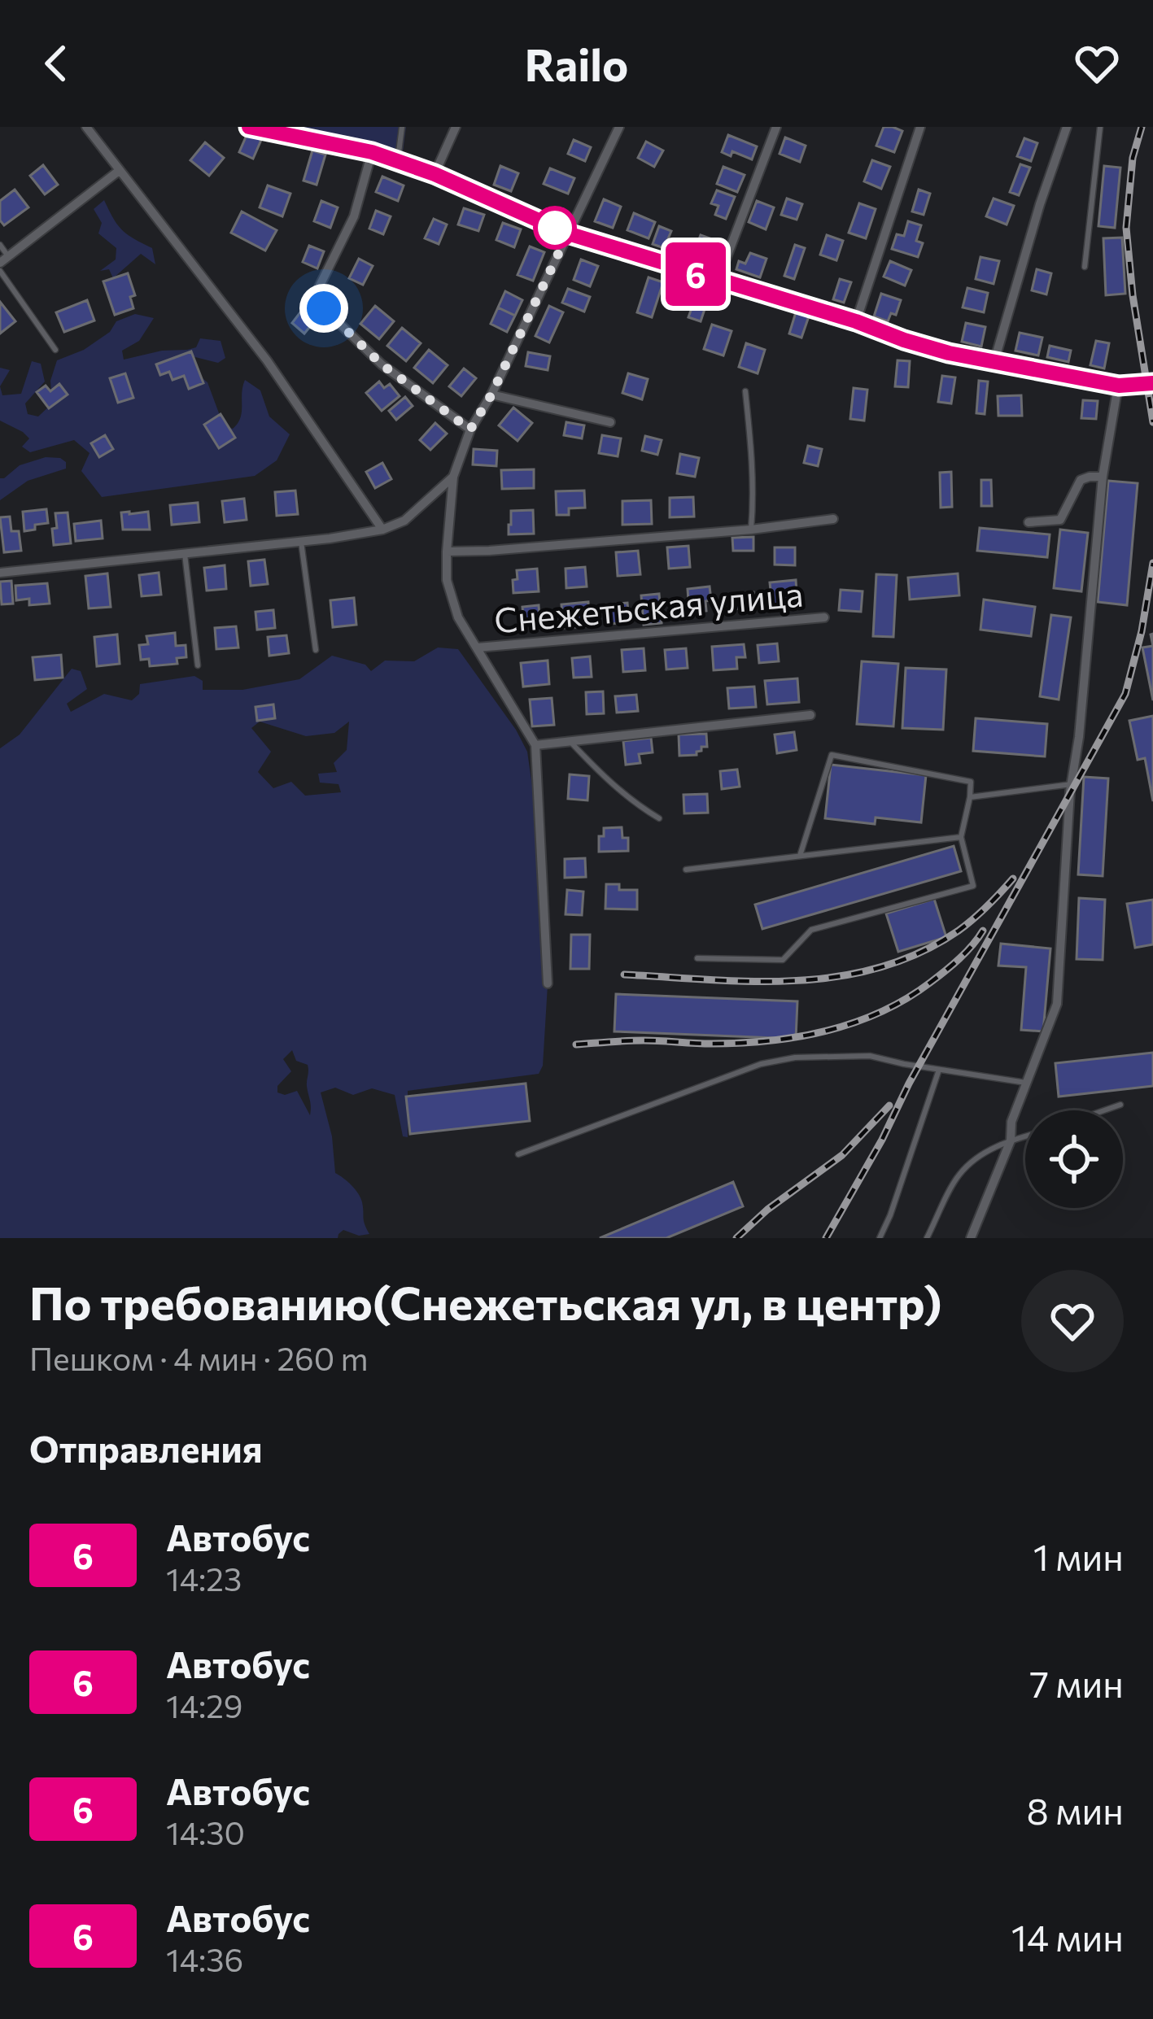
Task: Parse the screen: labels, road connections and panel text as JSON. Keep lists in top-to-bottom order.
{
  "streets": {
    "street": ["Снежетьская улица"]
  },
  "lines": ["bus line 6"],
  "page": {
    "header": "Railo",
    "on_map": "6",
    "heading": [
      ["По требованию(Снежетьская ул, в центр)", "Пешком · 4 мин · 260 m"],
      "Отправления"
    ],
    "list": [
      {
        "mark": "6",
        "name": "Автобус",
        "note": "14:23",
        "value": "1 мин"
      },
      {
        "mark": "6",
        "name": "Автобус",
        "note": "14:29",
        "value": "7 мин"
      },
      {
        "mark": "6",
        "name": "Автобус",
        "note": "14:30",
        "value": "8 мин"
      },
      {
        "mark": "6",
        "name": "Автобус",
        "note": "14:36",
        "value": "14 мин"
      }
    ]
  }
}
